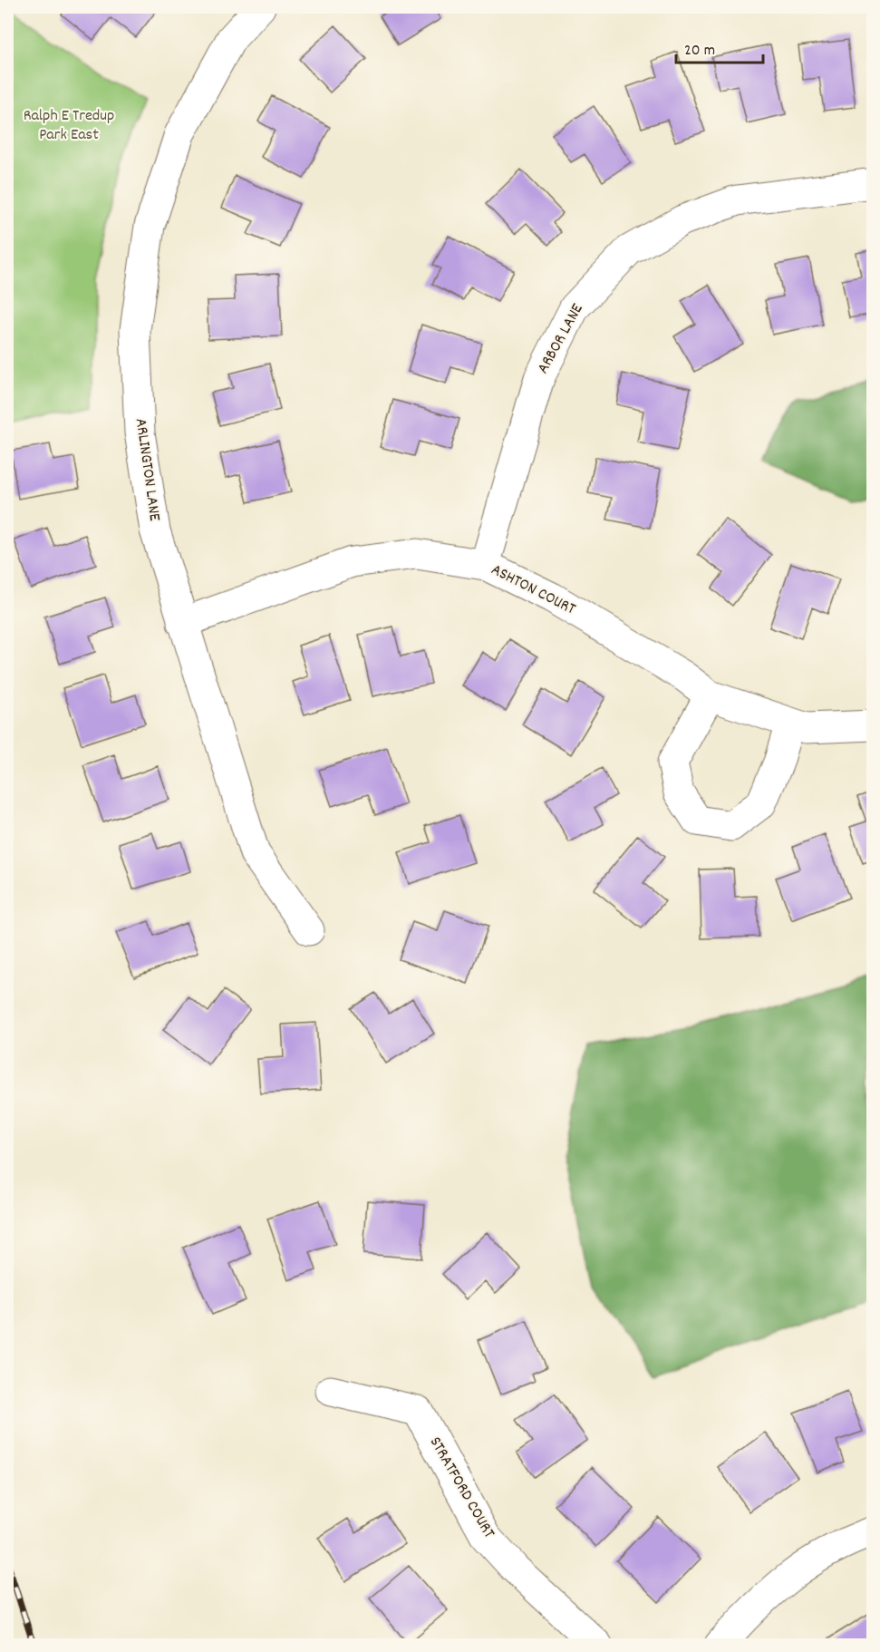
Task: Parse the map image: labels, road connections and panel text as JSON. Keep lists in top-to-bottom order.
{
  "streets": {
    "street": [
      "ARBOR LANE",
      "ARLINGTON LANE",
      "ASHTON COURT",
      "STRATFORD COURT"
    ]
  },
  "crossings": [
    ["ARBOR LANE", "ASHTON COURT"],
    ["ARLINGTON LANE", "ASHTON COURT"]
  ],
  "parks": ["Ralph E Tredup Park East"],
  "scale_bar": "20 m"
}
